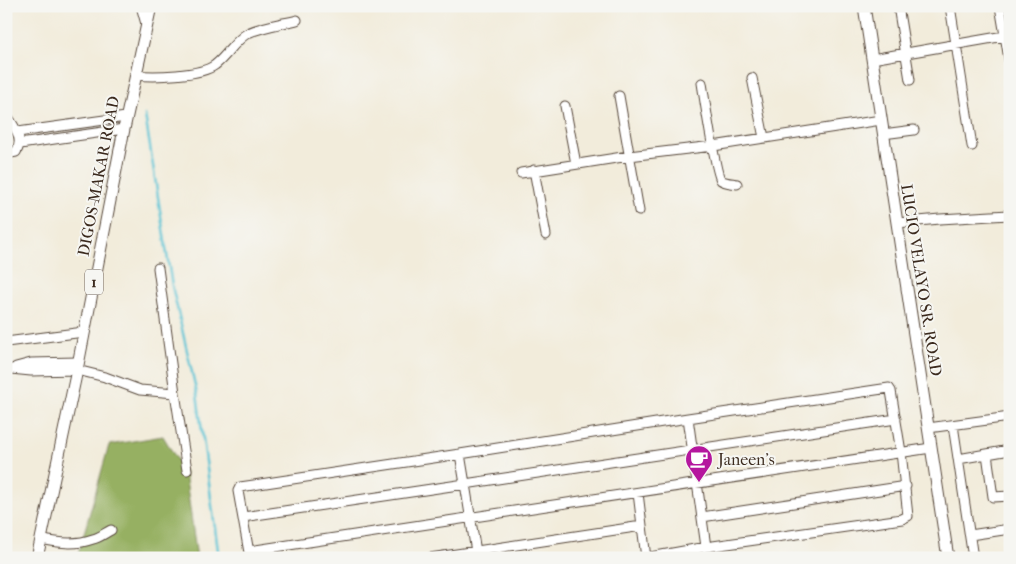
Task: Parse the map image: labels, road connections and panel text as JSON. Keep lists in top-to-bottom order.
{
  "streets": {
    "main road": ["DIGOS-MAKAR ROAD", "LUCIO VELAYO SR. ROAD", "1"]
  },
  "places": {
    "cafe": ["Janeen's"]
  }
}
